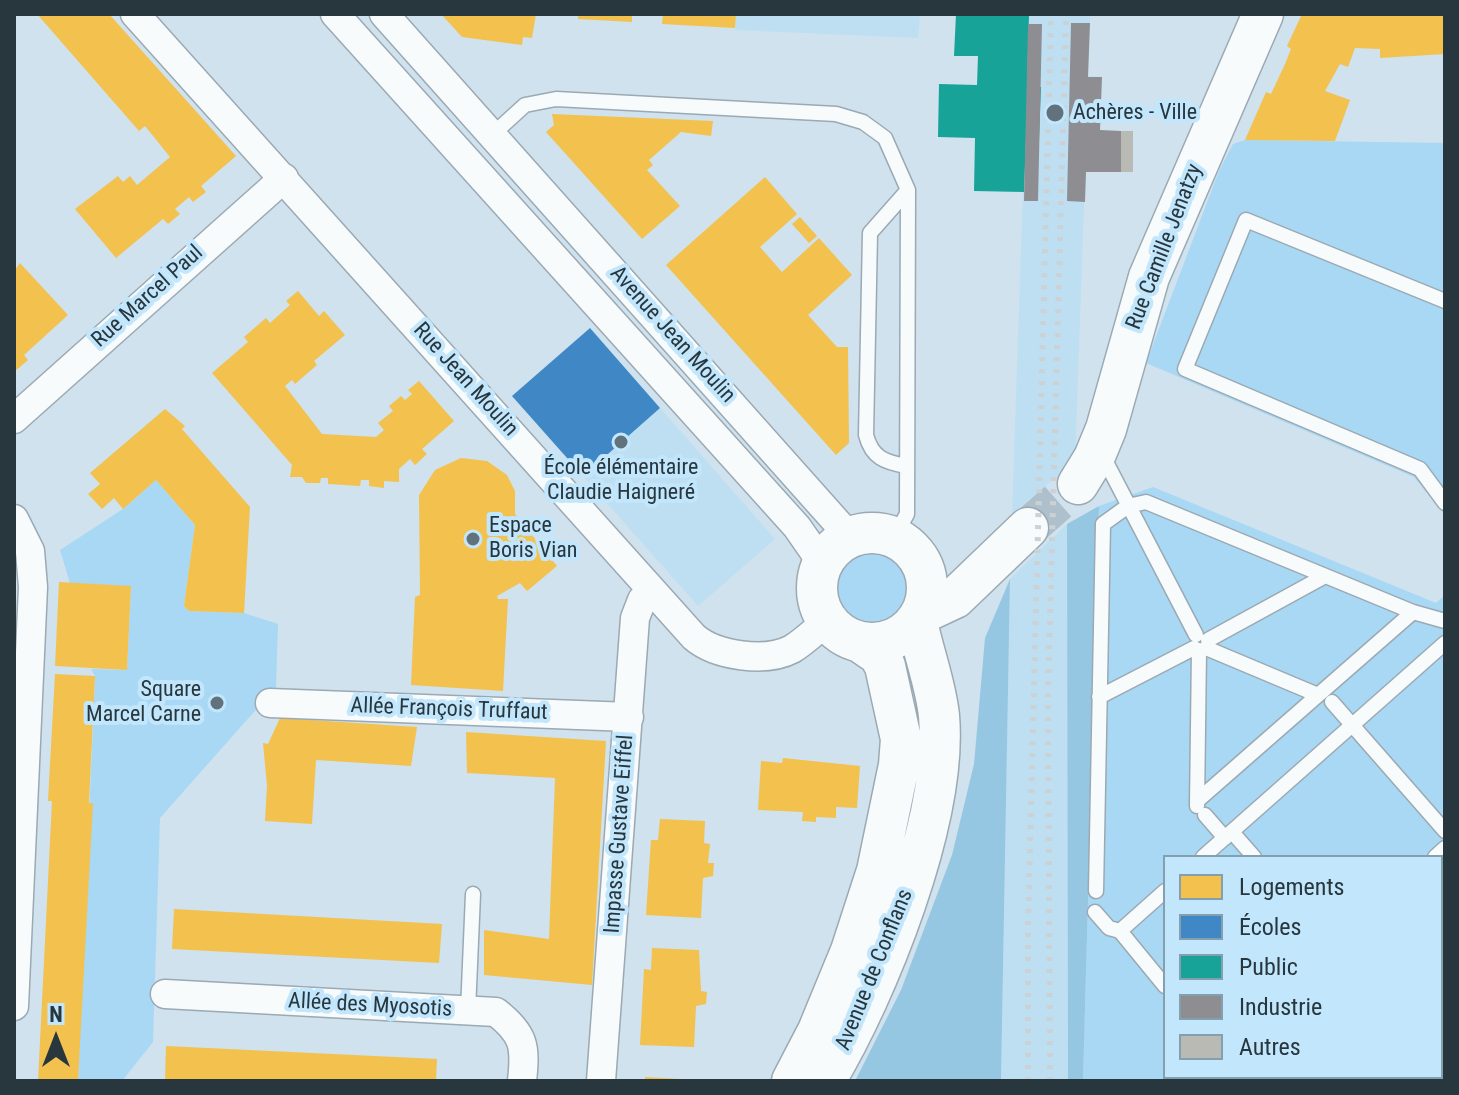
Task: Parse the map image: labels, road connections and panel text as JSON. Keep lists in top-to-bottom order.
{
  "streets": {
    "street": [
      "Rue Camille Jenatzy",
      "Rue Marcel Paul",
      "Avenue Jean Moulin",
      "Rue Jean Moulin",
      "Allée François Truffaut",
      "Impasse Gustave Eiffel",
      "Avenue de Conflans",
      "Allée des Myosotis"
    ]
  },
  "crossings": [
    ["Rue Marcel Paul", "Rue Jean Moulin"],
    ["Avenue Jean Moulin", "Rue Jean Moulin"],
    ["Avenue Jean Moulin", "Avenue de Conflans"],
    ["Rue Jean Moulin", "Impasse Gustave Eiffel"],
    ["Rue Jean Moulin", "Avenue de Conflans"],
    ["Allée François Truffaut", "Impasse Gustave Eiffel"]
  ],
  "places": [
    "Achères - Ville",
    "École élémentaire Claudie Haigneré",
    "Espace Boris Vian",
    "Square Marcel Carne"
  ],
  "legend": [
    "Logements",
    "Écoles",
    "Public",
    "Industrie",
    "Autres"
  ],
  "north": "top"
}
